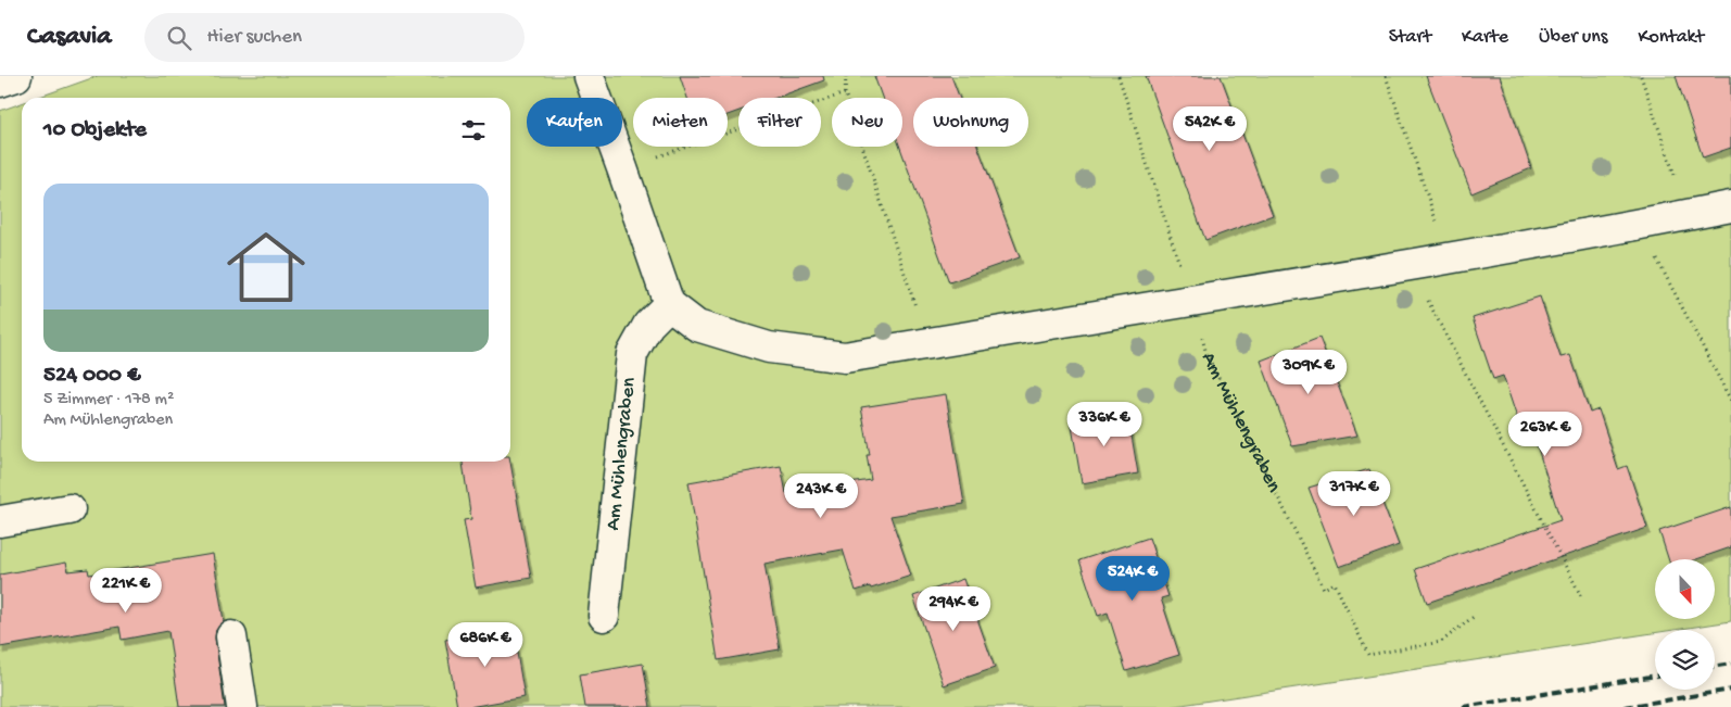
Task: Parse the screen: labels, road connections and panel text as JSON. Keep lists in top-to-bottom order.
{
  "streets": {
    "street": ["Am Mühlengraben"]
  },
  "north": "bottom",
  "page": {
    "header": "Casavia",
    "search": "Hier suchen",
    "nav": [
      "Start",
      "Karte",
      "Über uns",
      "Kontakt"
    ],
    "chip": [
      "Kaufen",
      "Mieten",
      "Filter",
      "Neu",
      "Wohnung"
    ],
    "heading": "10 Objekte",
    "price": [
      "542K €",
      "309K €",
      "336K €",
      "263K €",
      "317K €",
      "243K €",
      "524K €",
      "221K €",
      "294K €",
      "686K €"
    ],
    "list": [
      {
        "name": "524 000 €",
        "note": "5 Zimmer · 178 m² · Am Mühlengraben"
      }
    ]
  }
}
